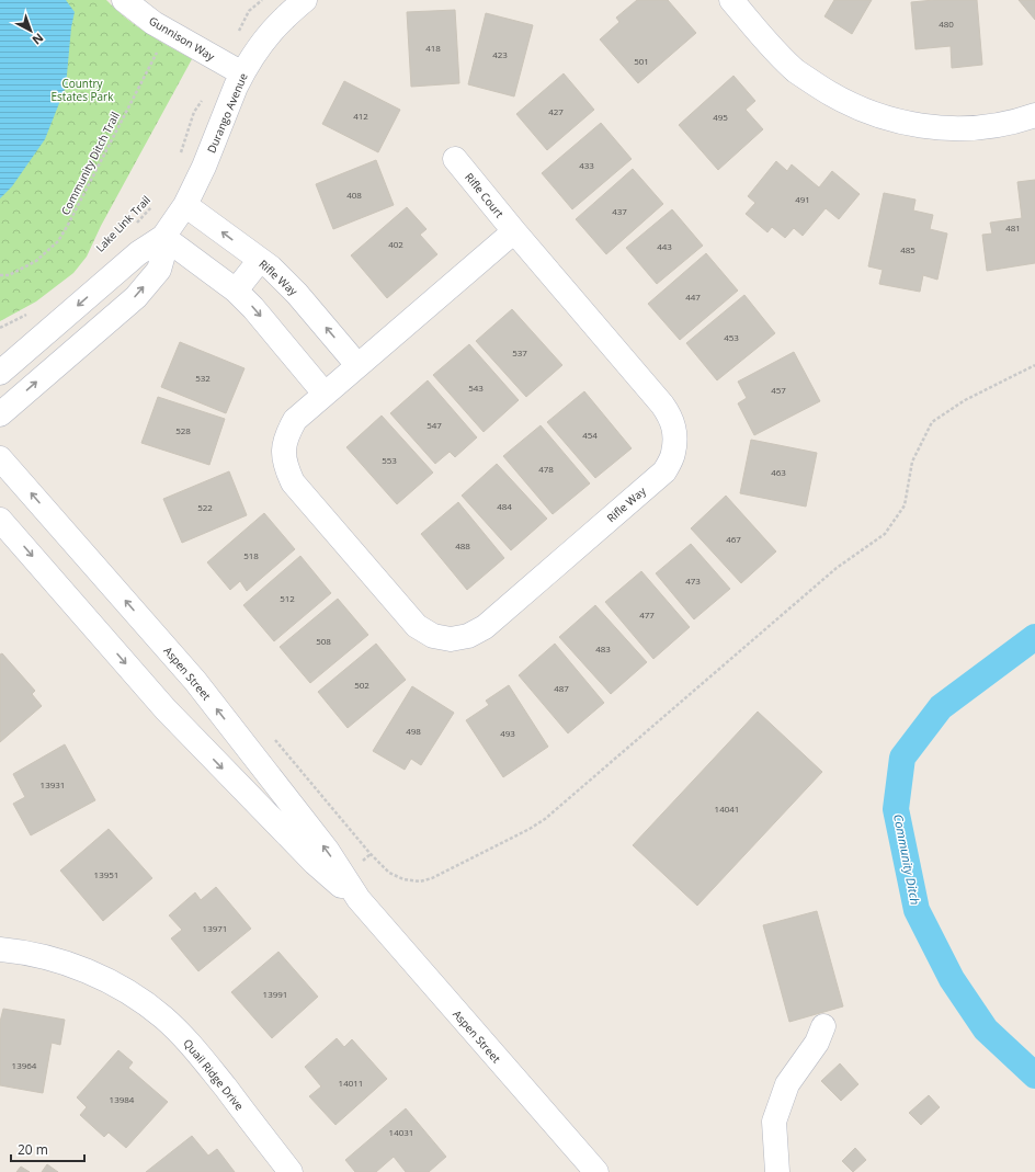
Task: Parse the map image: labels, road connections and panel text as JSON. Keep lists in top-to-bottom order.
{
  "streets": {
    "street": [
      "Gunnison Way",
      "Durango Avenue",
      "Rifle Court",
      "Rifle Way",
      "Aspen Street",
      "Quail Ridge Drive"
    ],
    "path": ["Community Ditch Trail", "Lake Link Trail"]
  },
  "crossings": [
    ["Gunnison Way", "Durango Avenue"],
    ["Gunnison Way", "Community Ditch Trail"],
    ["Durango Avenue", "Rifle Way"],
    ["Rifle Court", "Rifle Way"]
  ],
  "water": ["Community Ditch"],
  "parks": ["Country Estates Park"],
  "house_numbers": [
    "480",
    "418",
    "423",
    "501",
    "427",
    "412",
    "495",
    "433",
    "408",
    "491",
    "437",
    "481",
    "402",
    "443",
    "485",
    "447",
    "453",
    "537",
    "532",
    "543",
    "457",
    "547",
    "528",
    "454",
    "553",
    "478",
    "463",
    "484",
    "522",
    "467",
    "488",
    "518",
    "473",
    "512",
    "477",
    "508",
    "483",
    "502",
    "487",
    "498",
    "493",
    "13931",
    "14041",
    "13951",
    "13971",
    "13991",
    "13964",
    "14011",
    "13984",
    "14031"
  ],
  "scale_bar": "20 m",
  "north": "bottom right"
}
